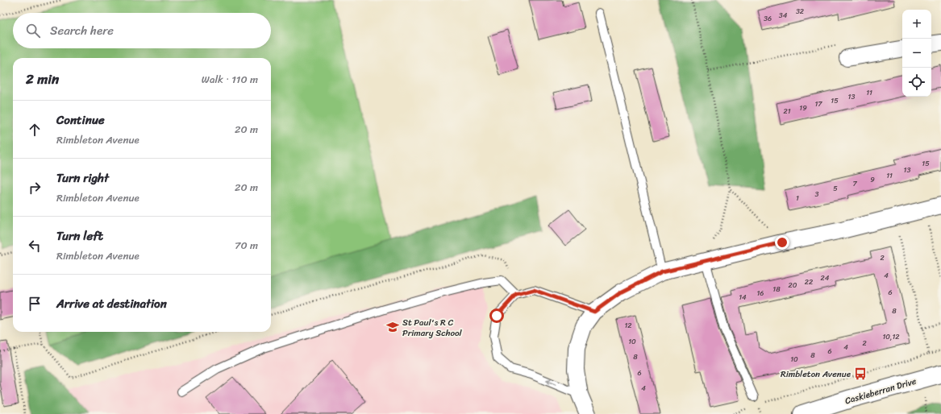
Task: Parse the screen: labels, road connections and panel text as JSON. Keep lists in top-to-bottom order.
{
  "streets": {
    "street": ["Caskieberran Drive"]
  },
  "places": {
    "school or university": ["St Paul's R C Primary School"],
    "bus stop": ["Rimbleton Avenue"]
  },
  "house_numbers": [
    "32",
    "34",
    "36",
    "11",
    "13",
    "15",
    "17",
    "19",
    "21",
    "15",
    "13",
    "11",
    "9",
    "7",
    "5",
    "3",
    "1",
    "2",
    "4",
    "24",
    "22",
    "20",
    "18",
    "6",
    "16",
    "14",
    "8",
    "12",
    "10,12",
    "10",
    "2",
    "4",
    "6",
    "8",
    "8",
    "10",
    "6",
    "4"
  ],
  "page": {
    "map_buttons": ["+", "−"],
    "search": "Search here",
    "heading": ["2 min", "Walk · 110 m"],
    "list": [
      ["Continue", "Rimbleton Avenue", "20 m"],
      ["Turn right", "Rimbleton Avenue", "20 m"],
      ["Turn left", "Rimbleton Avenue", "70 m"],
      "Arrive at destination"
    ]
  }
}
